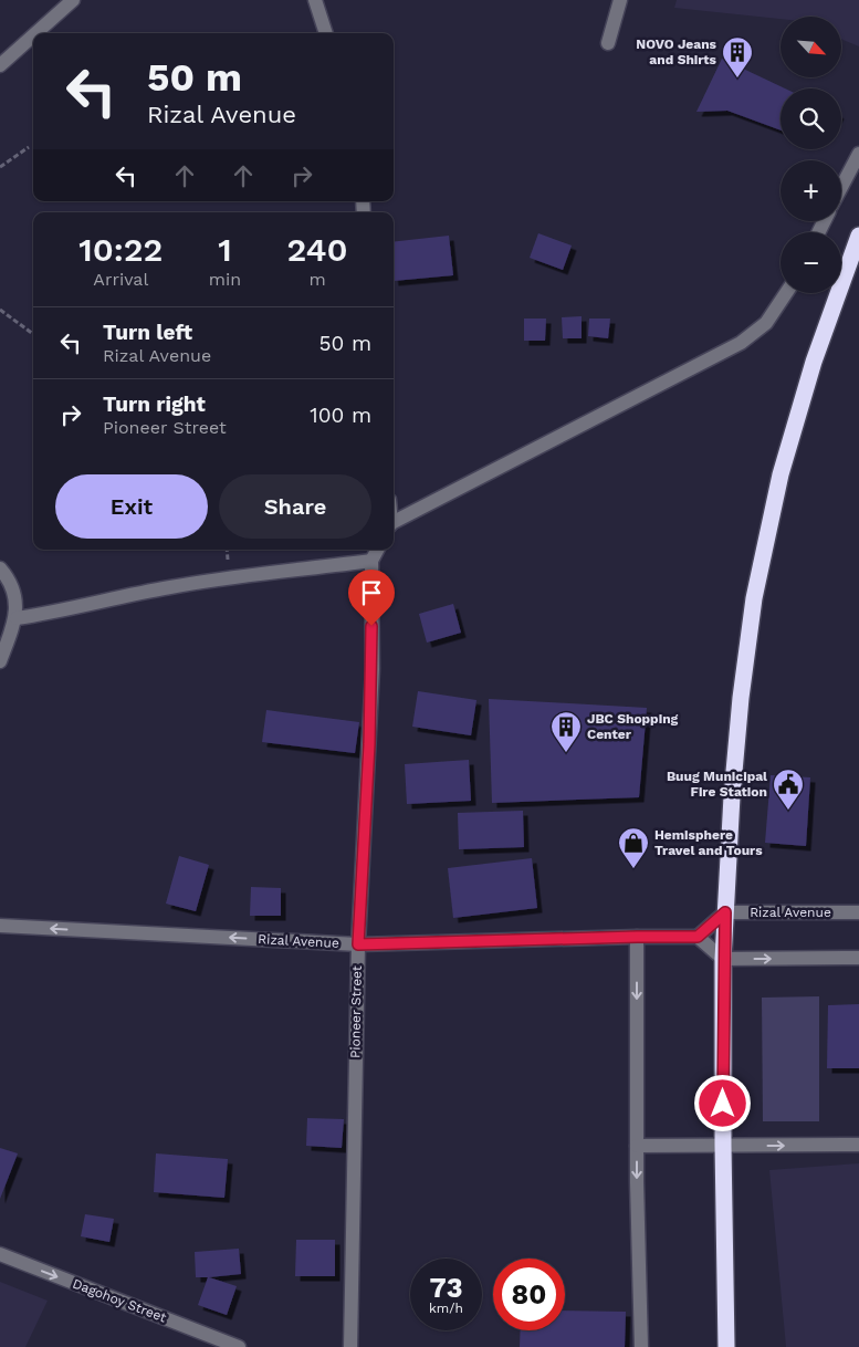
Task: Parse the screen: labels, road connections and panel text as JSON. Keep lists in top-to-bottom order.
{
  "streets": {
    "street": ["Rizal Avenue", "Pioneer Street", "Dagohoy Street"]
  },
  "crossings": [
    ["Rizal Avenue", "Pioneer Street"]
  ],
  "one_way": ["Rizal Avenue", "Dagohoy Street"],
  "places": {
    "building": ["NOVO Jeans and Shirts", "JBC Shopping Center"],
    "public building": ["Buug Municipal Fire Station"],
    "shop": ["Hemisphere Travel and Tours"]
  },
  "north": "bottom right",
  "page": {
    "map_buttons": ["+", "−"],
    "turn": ["50 m", "Rizal Avenue"],
    "eta": [
      "10:22",
      "Arrival",
      "1",
      "min",
      "240",
      "m"
    ],
    "list": [
      {
        "name": "Turn left",
        "note": "Rizal Avenue",
        "value": "50 m"
      },
      {
        "name": "Turn right",
        "note": "Pioneer Street",
        "value": "100 m"
      }
    ],
    "buttons": ["Exit", "Share"],
    "speed": "73 km/h",
    "limit": "80"
  }
}
